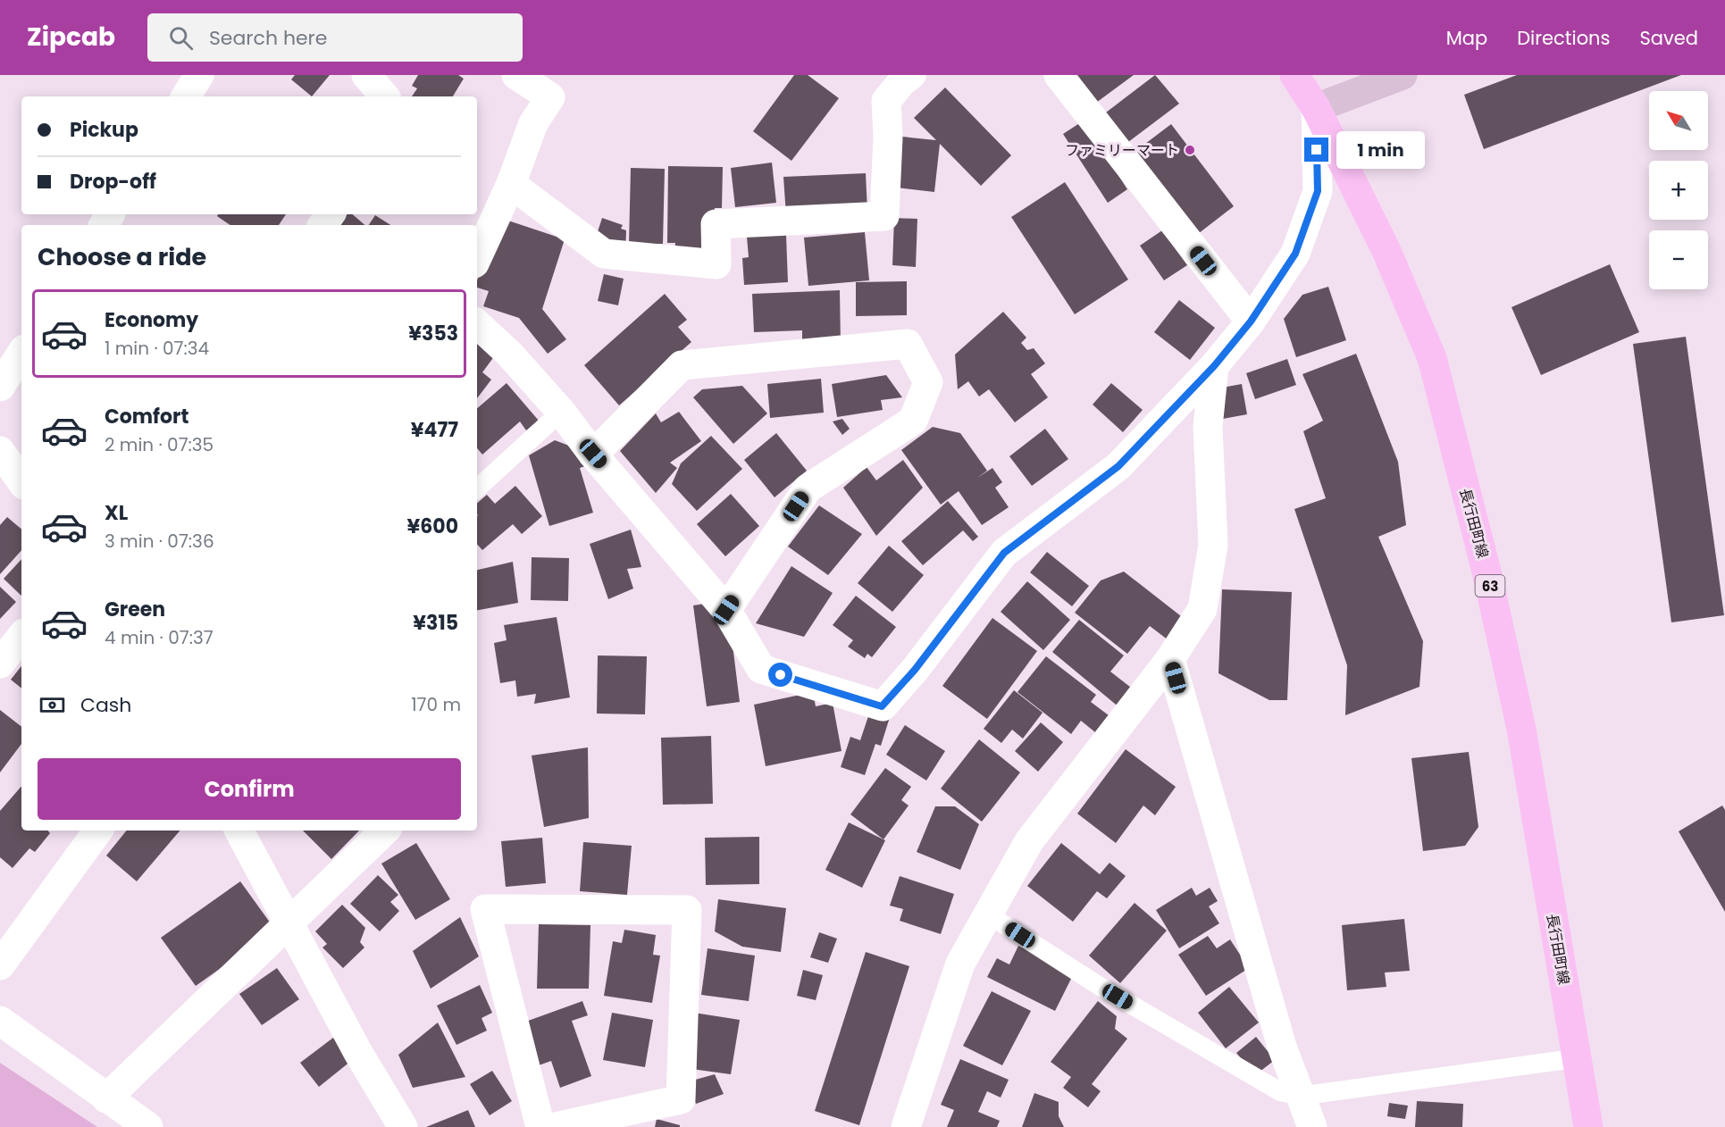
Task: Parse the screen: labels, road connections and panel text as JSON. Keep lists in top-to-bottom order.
{
  "streets": {
    "main road": ["長行田町線", "63"]
  },
  "places": ["ファミリーマート"],
  "north": "top left",
  "page": {
    "header": "Zipcab",
    "search": "Search here",
    "nav": ["Map", "Directions", "Saved"],
    "map_buttons": ["+", "−"],
    "banner": ["Pickup", "Drop-off"],
    "bubble": "1 min",
    "heading": "Choose a ride",
    "list": [
      {
        "name": "Economy",
        "note": "1 min · 07:34",
        "value": "¥353"
      },
      {
        "name": "Comfort",
        "note": "2 min · 07:35",
        "value": "¥477"
      },
      {
        "name": "XL",
        "note": "3 min · 07:36",
        "value": "¥600"
      },
      {
        "name": "Green",
        "note": "4 min · 07:37",
        "value": "¥315"
      }
    ],
    "pay": ["Cash", "170 m"],
    "buttons": "Confirm"
  }
}
